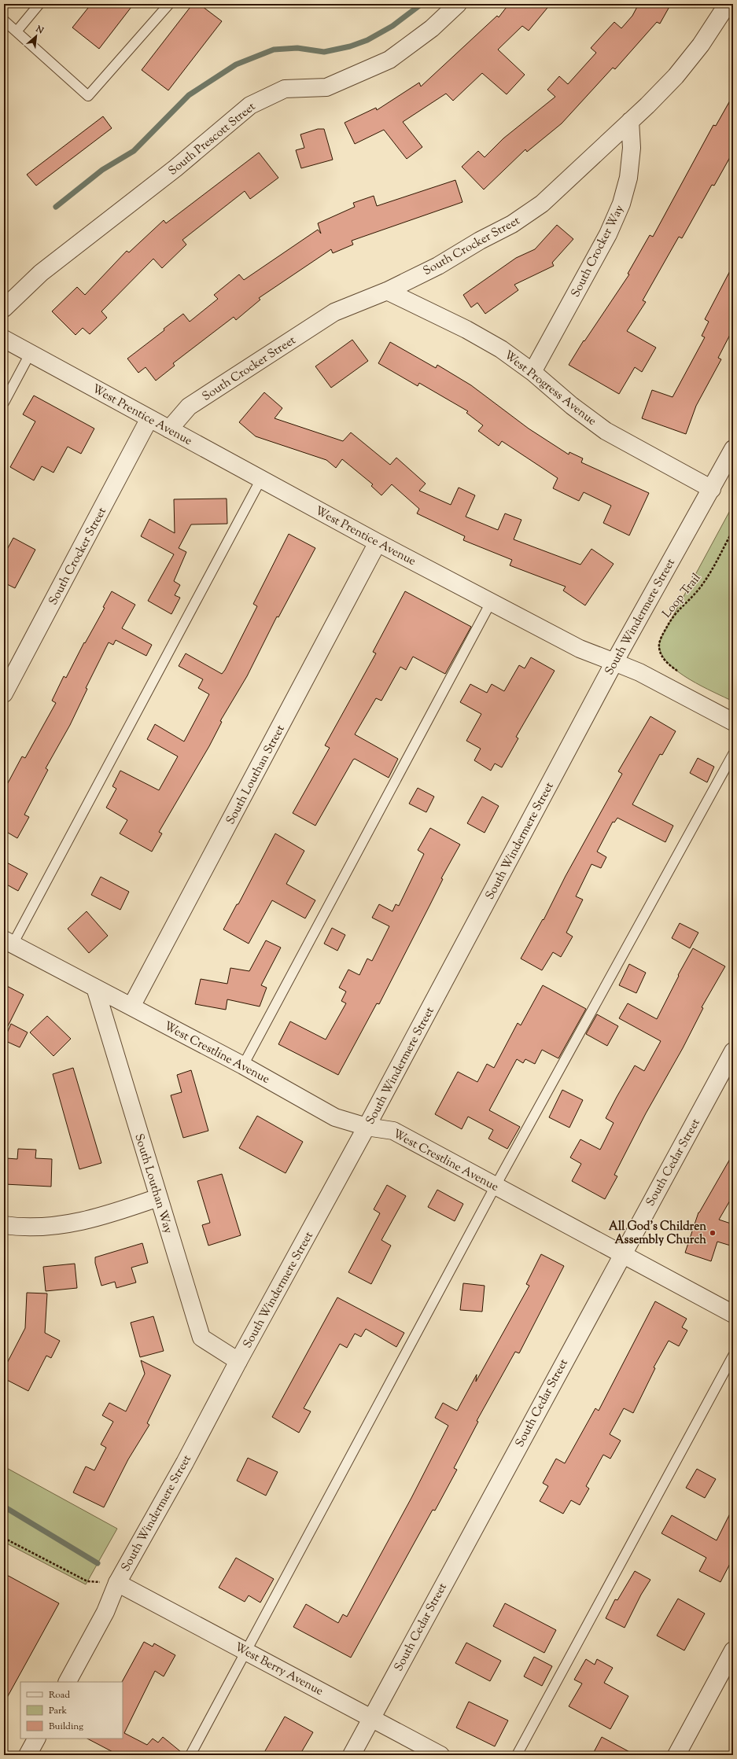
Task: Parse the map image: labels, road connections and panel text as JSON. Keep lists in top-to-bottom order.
{
  "streets": {
    "street": [
      "South Prescott Street",
      "South Crocker Street",
      "South Crocker Way",
      "West Progress Avenue",
      "West Prentice Avenue",
      "South Windermere Street",
      "South Louthan Street",
      "West Crestline Avenue",
      "South Cedar Street",
      "South Louthan Way",
      "West Berry Avenue"
    ],
    "path": ["Loop Trail"]
  },
  "crossings": [
    ["South Crocker Street", "South Crocker Way"],
    ["South Crocker Street", "West Progress Avenue"],
    ["South Crocker Street", "West Prentice Avenue"],
    ["South Crocker Way", "West Progress Avenue"],
    ["West Progress Avenue", "South Windermere Street"],
    ["West Prentice Avenue", "South Windermere Street"],
    ["West Prentice Avenue", "South Louthan Street"],
    ["South Windermere Street", "West Crestline Avenue"],
    ["South Windermere Street", "South Louthan Way"],
    ["South Windermere Street", "West Berry Avenue"],
    ["South Louthan Street", "West Crestline Avenue"],
    ["West Crestline Avenue", "South Cedar Street"],
    ["West Crestline Avenue", "South Louthan Way"],
    ["South Cedar Street", "West Berry Avenue"]
  ],
  "places": ["All God's Children Assembly Church"],
  "legend": ["Road", "Park", "Building"],
  "north": "top right"
}
